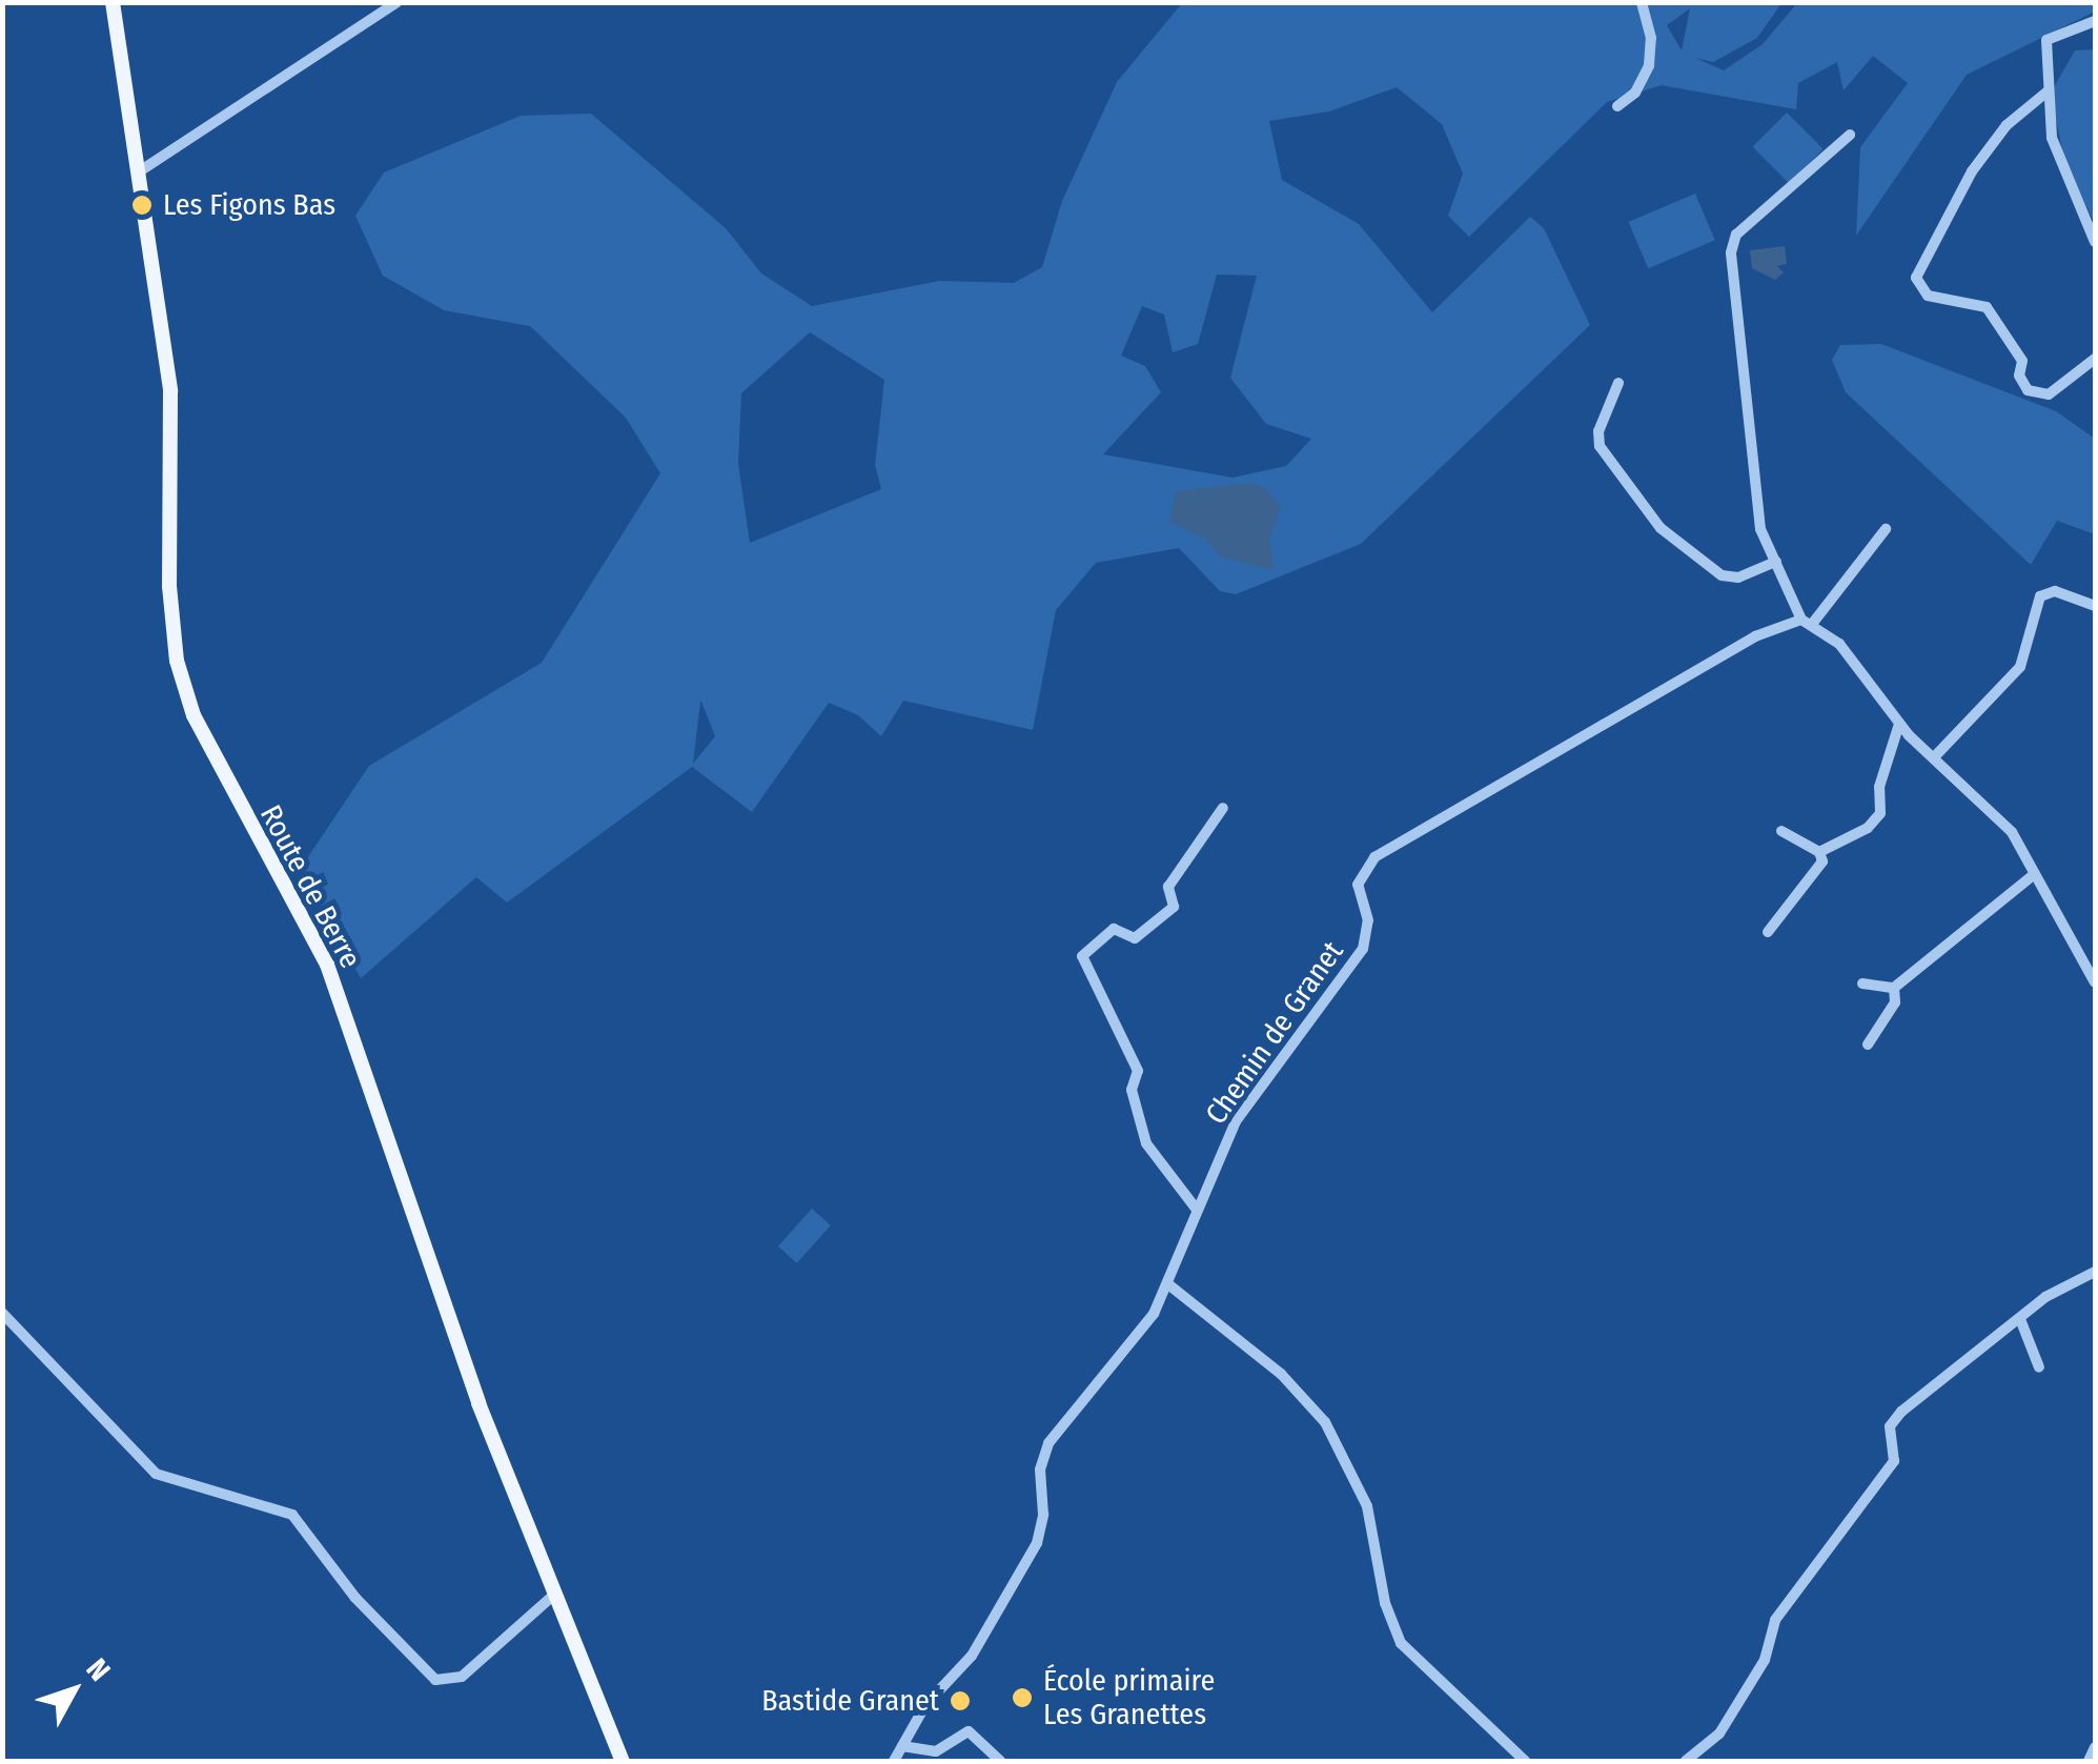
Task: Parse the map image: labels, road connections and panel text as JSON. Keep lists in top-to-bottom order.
{
  "streets": {
    "main road": ["Route de Berre"],
    "street": ["Chemin de Granet"]
  },
  "places": ["Les Figons Bas", "École primaire Les Granettes", "Bastide Granet"],
  "north": "top right"
}
